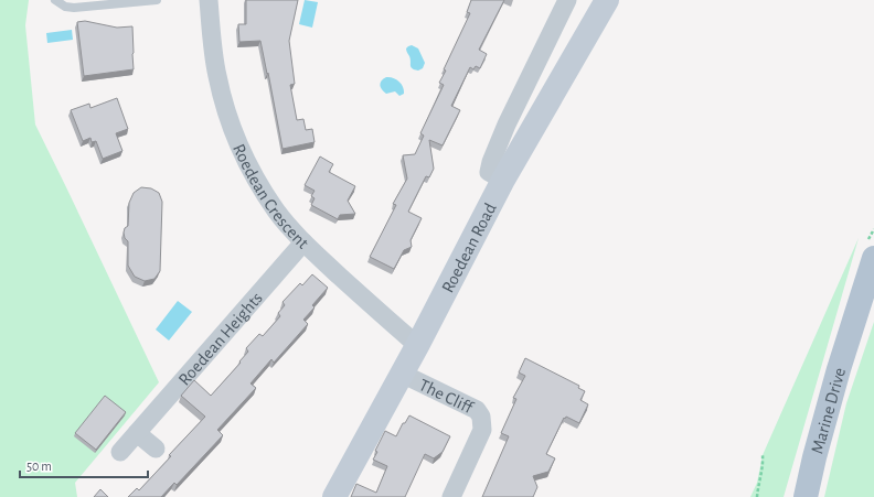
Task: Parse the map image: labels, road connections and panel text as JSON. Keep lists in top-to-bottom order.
{
  "streets": {
    "main road": ["Roedean Road", "Marine Drive"],
    "street": ["Roedean Crescent", "Roedean Heights", "The Cliff"]
  },
  "crossings": [
    ["Roedean Crescent", "Roedean Road"],
    ["Roedean Crescent", "Roedean Heights"],
    ["Roedean Road", "The Cliff"]
  ],
  "scale_bar": "50 m"
}
